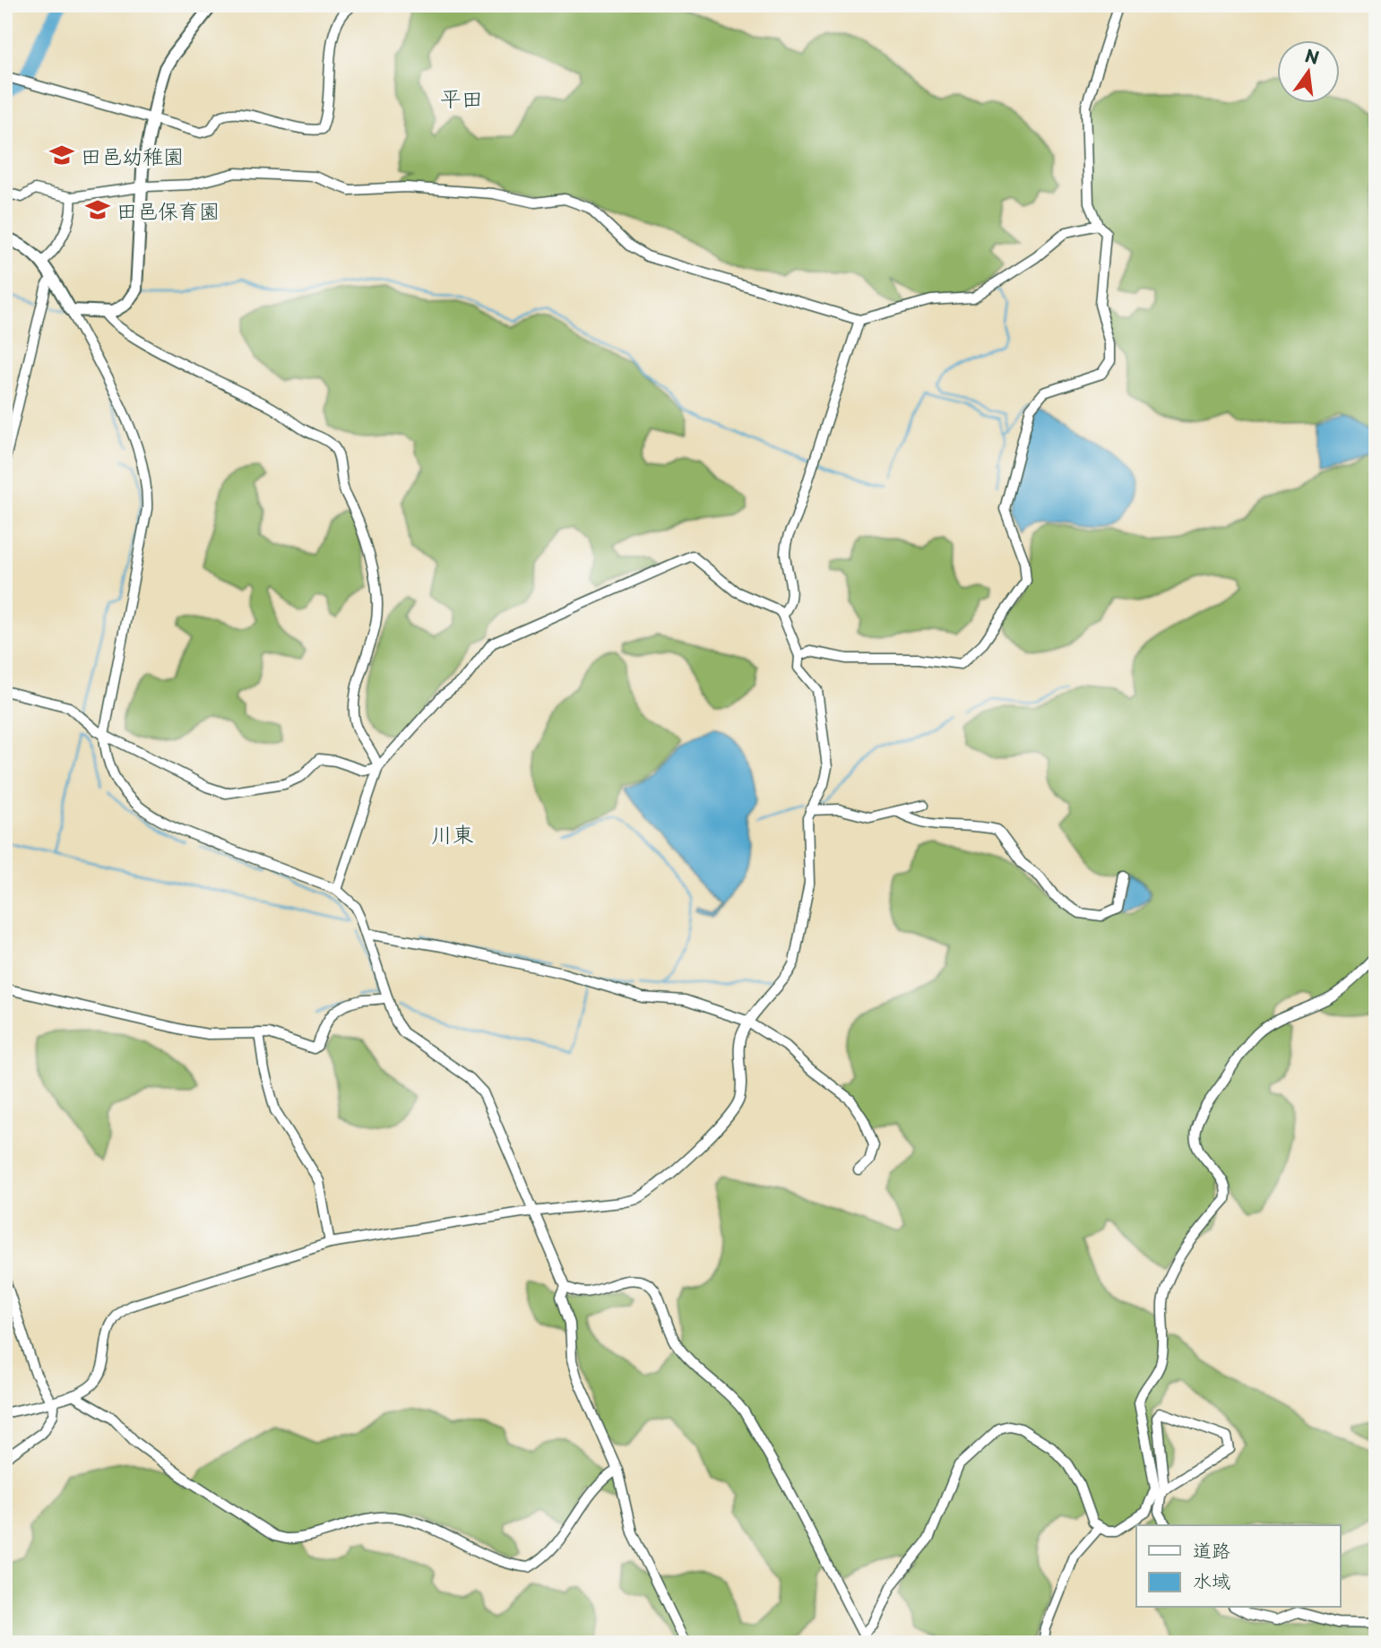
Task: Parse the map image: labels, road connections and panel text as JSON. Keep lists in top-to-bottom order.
{
  "districts": ["平田", "川東"],
  "places": {
    "school or university": ["田邑幼稚園", "田邑保育園"]
  },
  "legend": ["道路", "水域"],
  "north": "top"
}
